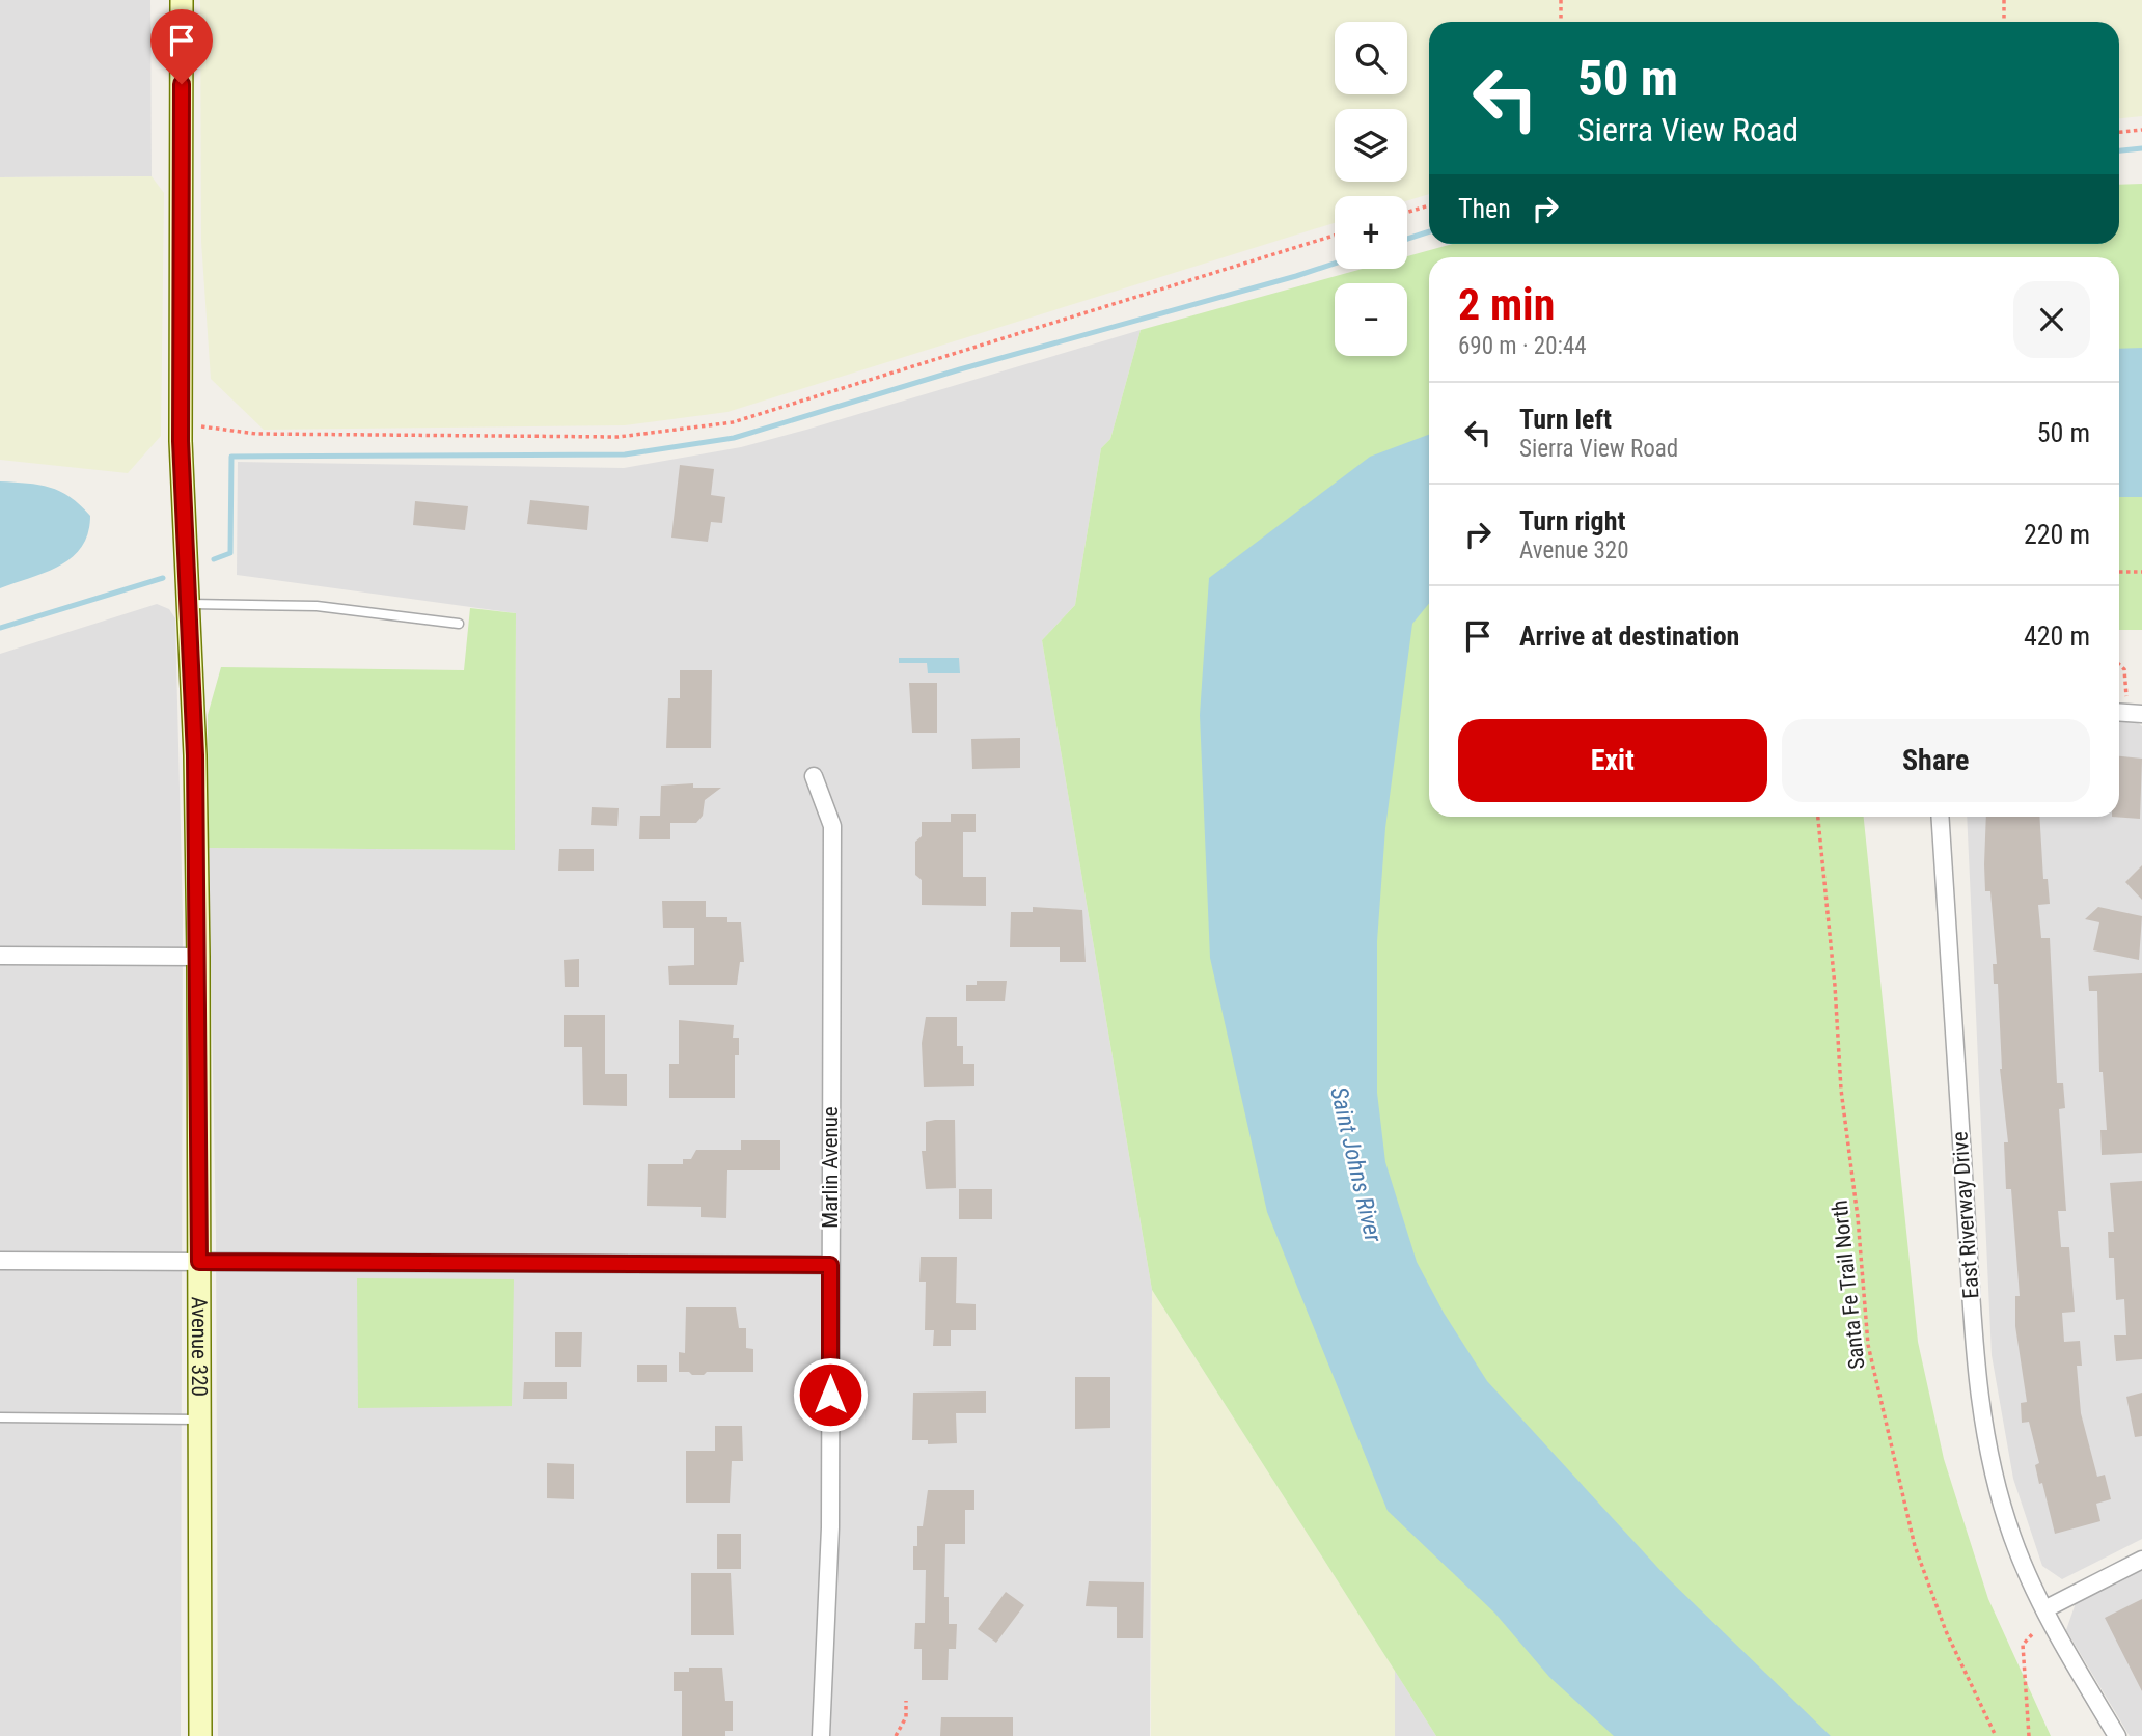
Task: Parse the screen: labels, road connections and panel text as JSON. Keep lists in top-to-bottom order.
{
  "streets": {
    "street": ["Marlin Avenue", "East Riverway Drive", "Avenue 320"],
    "path": ["Santa Fe Trail North"]
  },
  "water": ["Saint Johns River"],
  "page": {
    "map_buttons": ["+", "−"],
    "turn": ["50 m", "Sierra View Road"],
    "then": "Then",
    "heading": ["2 min", "690 m · 20:44"],
    "list": [
      {
        "name": "Turn left",
        "note": "Sierra View Road",
        "value": "50 m"
      },
      {
        "name": "Turn right",
        "note": "Avenue 320",
        "value": "220 m"
      },
      {
        "name": "Arrive at destination",
        "value": "420 m"
      }
    ],
    "buttons": ["Exit", "Share"]
  }
}
